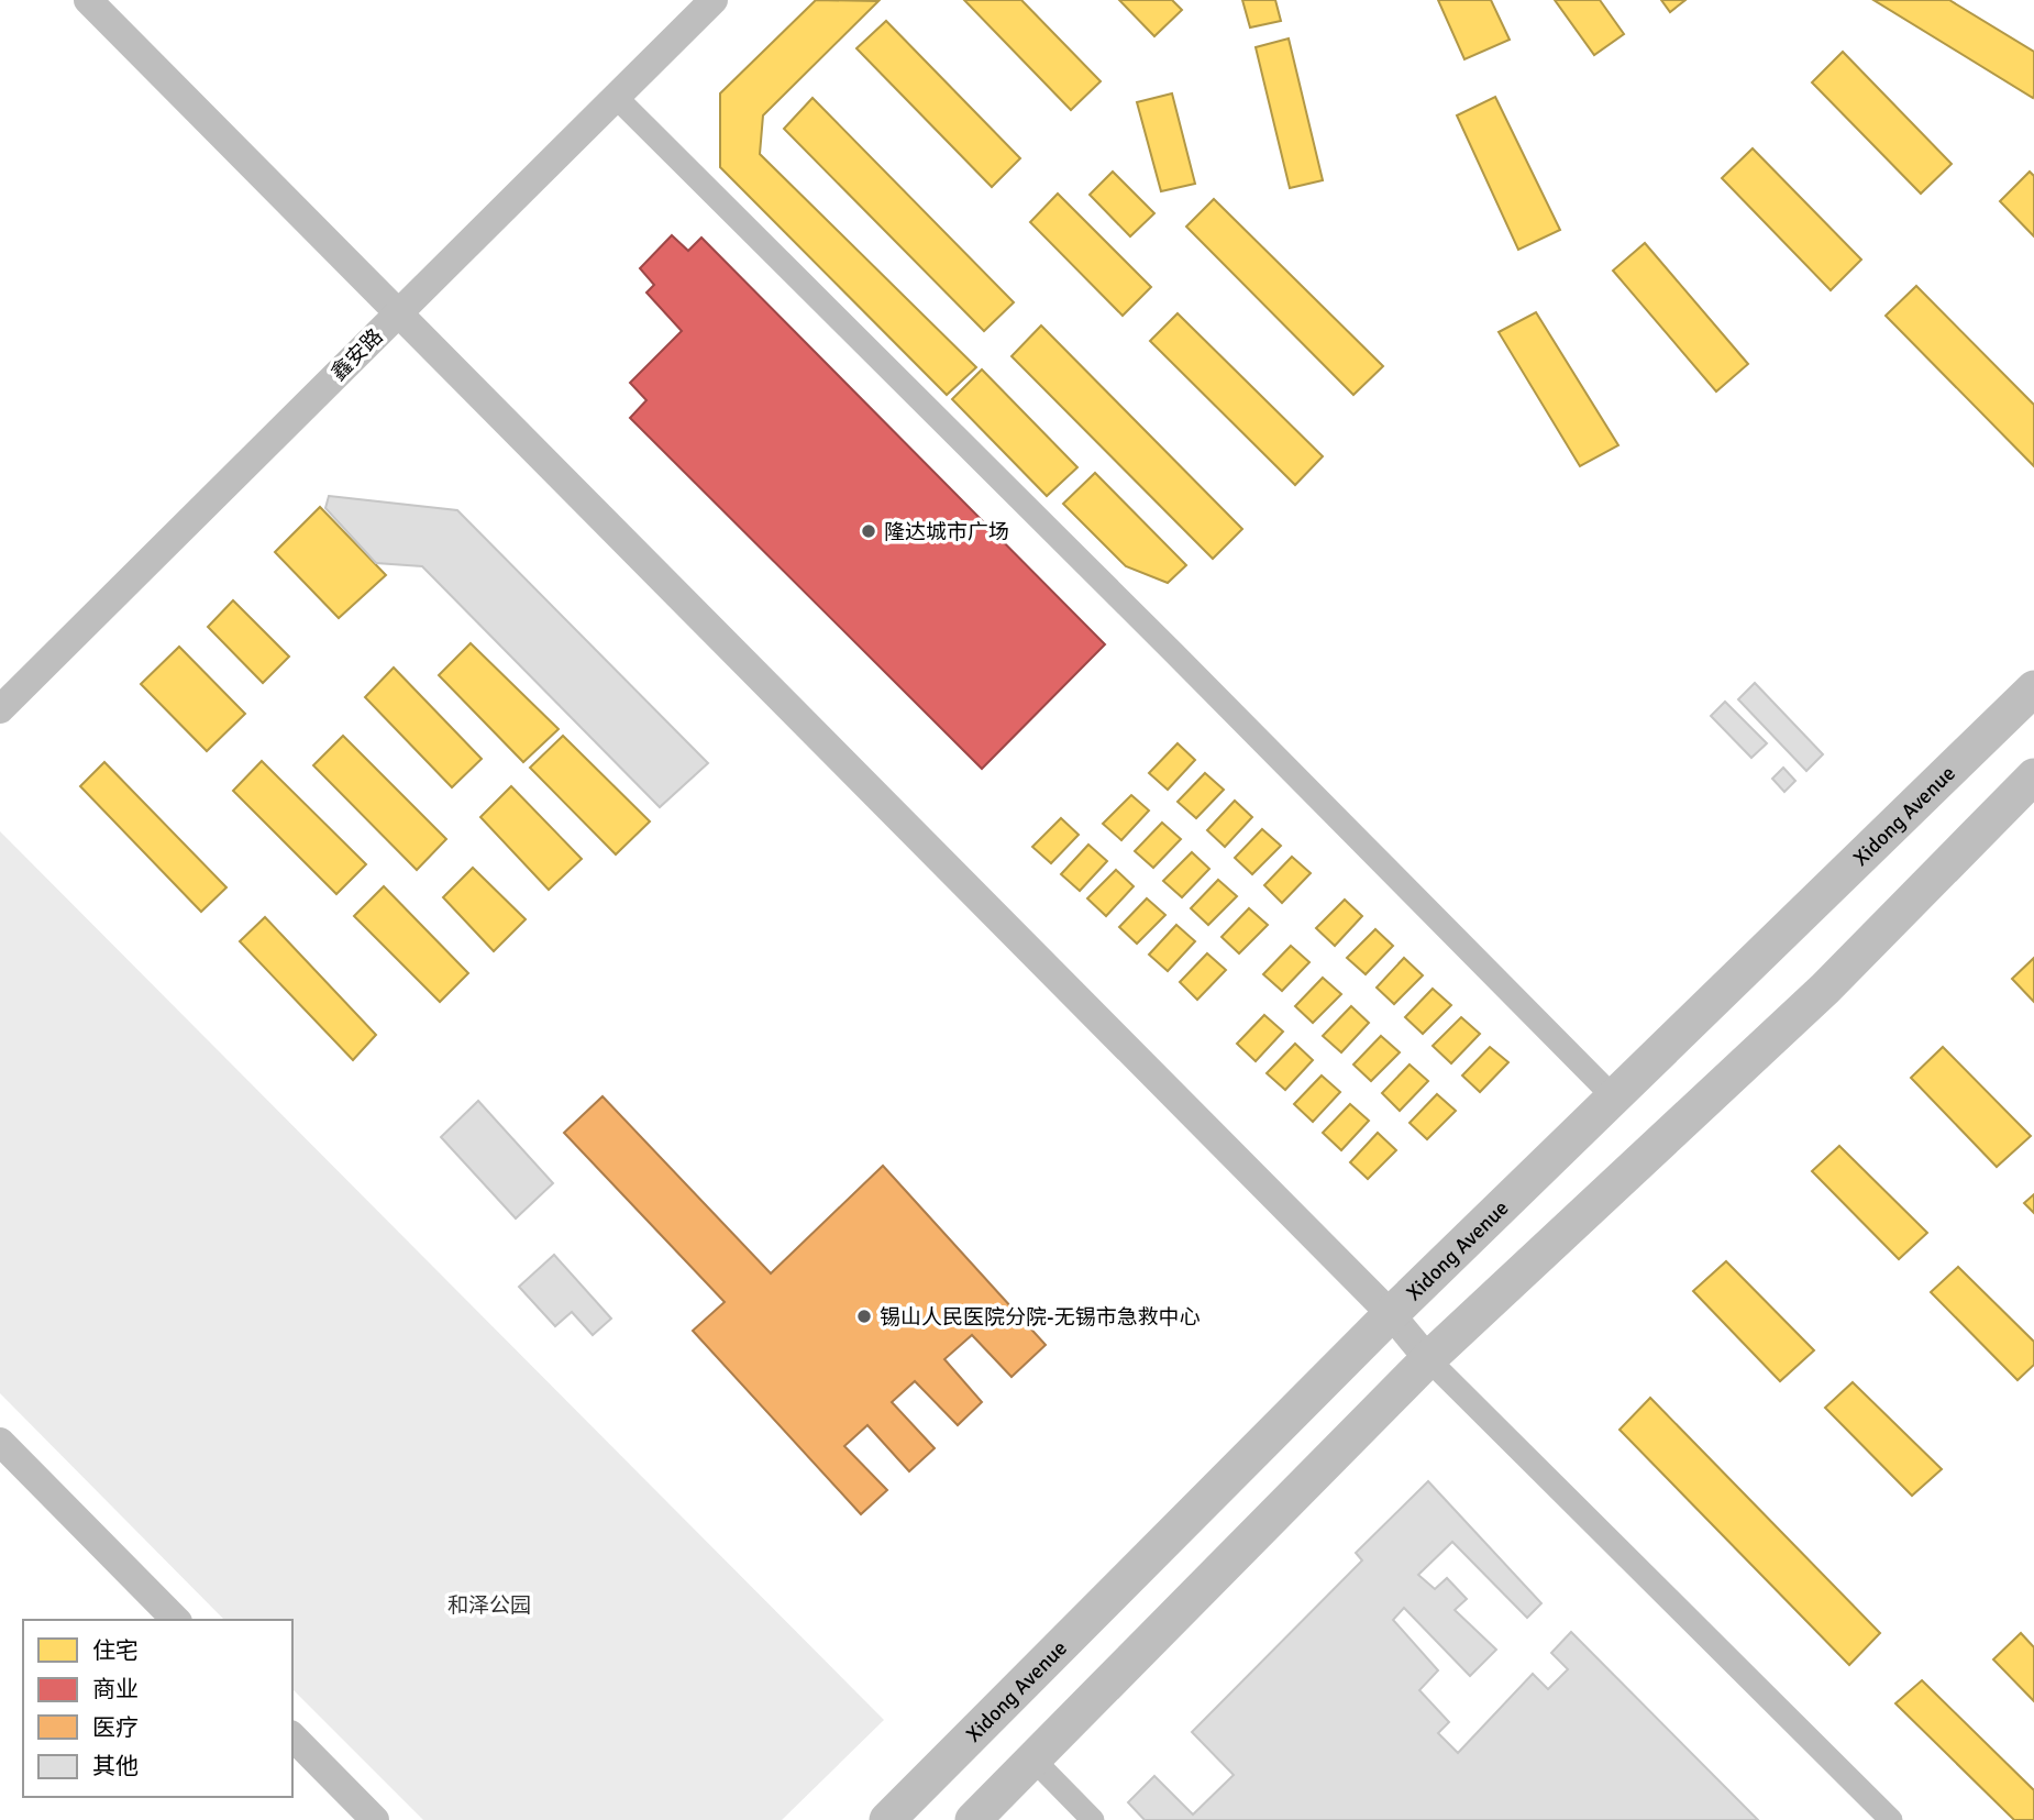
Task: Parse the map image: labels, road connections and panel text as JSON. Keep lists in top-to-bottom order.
{
  "streets": {
    "main road": ["Xidong Avenue"],
    "street": ["鑫安路"]
  },
  "parks": ["和泽公园"],
  "places": ["隆达城市广场", "锡山人民医院分院-无锡市急救中心"],
  "legend": [
    "住宅",
    "商业",
    "医疗",
    "其他"
  ]
}
